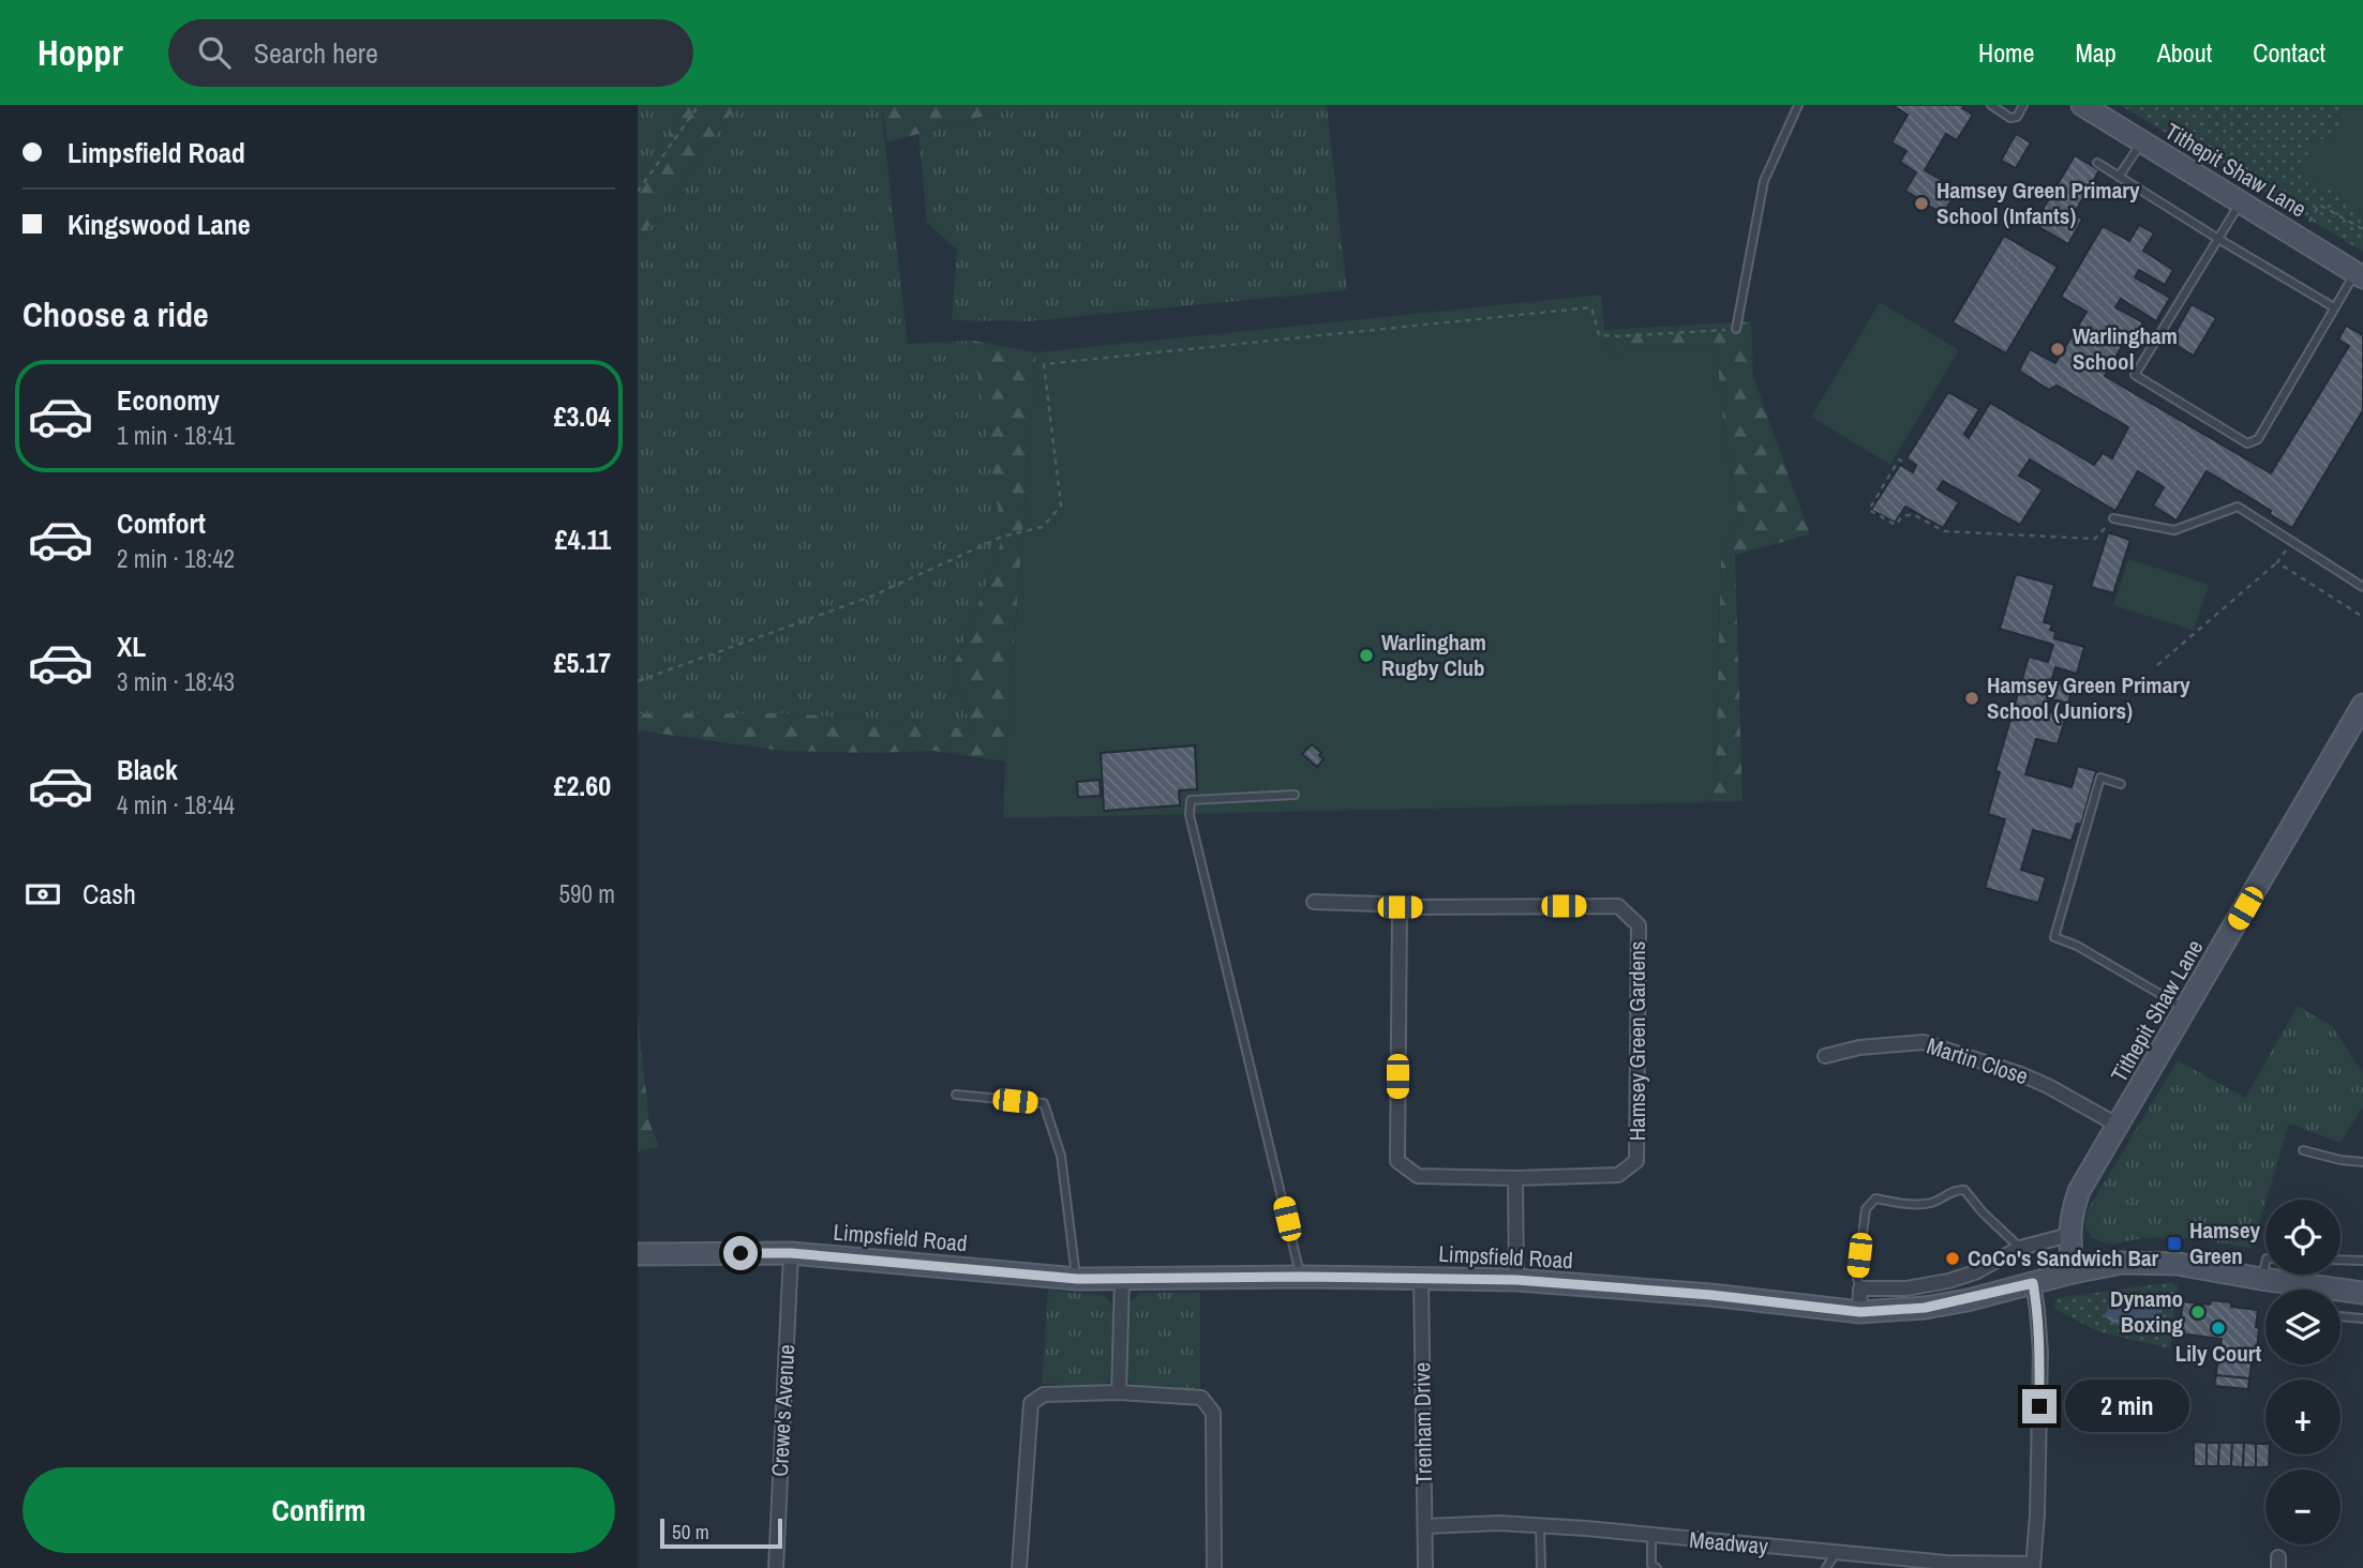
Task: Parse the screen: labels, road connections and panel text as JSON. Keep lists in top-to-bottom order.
{
  "streets": {
    "main road": ["Tithepit Shaw Lane", "Limpsfield Road"],
    "street": [
      "Hamsey Green Gardens",
      "Martin Close",
      "Crewe's Avenue",
      "Trenham Drive",
      "Meadway"
    ]
  },
  "crossings": [
    ["Tithepit Shaw Lane", "Martin Close"],
    ["Tithepit Shaw Lane", "Limpsfield Road"],
    ["Limpsfield Road", "Crewe's Avenue"],
    ["Limpsfield Road", "Trenham Drive"],
    ["Trenham Drive", "Meadway"]
  ],
  "places": {
    "other": [
      "Hamsey Green Primary School (Infants)",
      "Warlingham School",
      "Warlingham Rugby Club",
      "Hamsey Green Primary School (Juniors)",
      "CoCo's Sandwich Bar",
      "Dynamo Boxing",
      "Lily Court"
    ],
    "transit": ["Hamsey Green"]
  },
  "scale_bar": "50 m",
  "page": {
    "header": "Hoppr",
    "search": "Search here",
    "nav": [
      "Home",
      "Map",
      "About",
      "Contact"
    ],
    "banner": ["Limpsfield Road", "Kingswood Lane"],
    "heading": "Choose a ride",
    "list": [
      {
        "name": "Economy",
        "note": "1 min · 18:41",
        "value": "£3.04"
      },
      {
        "name": "Comfort",
        "note": "2 min · 18:42",
        "value": "£4.11"
      },
      {
        "name": "XL",
        "note": "3 min · 18:43",
        "value": "£5.17"
      },
      {
        "name": "Black",
        "note": "4 min · 18:44",
        "value": "£2.60"
      }
    ],
    "pay": ["Cash", "590 m"],
    "map_buttons": ["+", "−"],
    "bubble": "2 min",
    "buttons": "Confirm",
    "scale": "50 m"
  }
}
